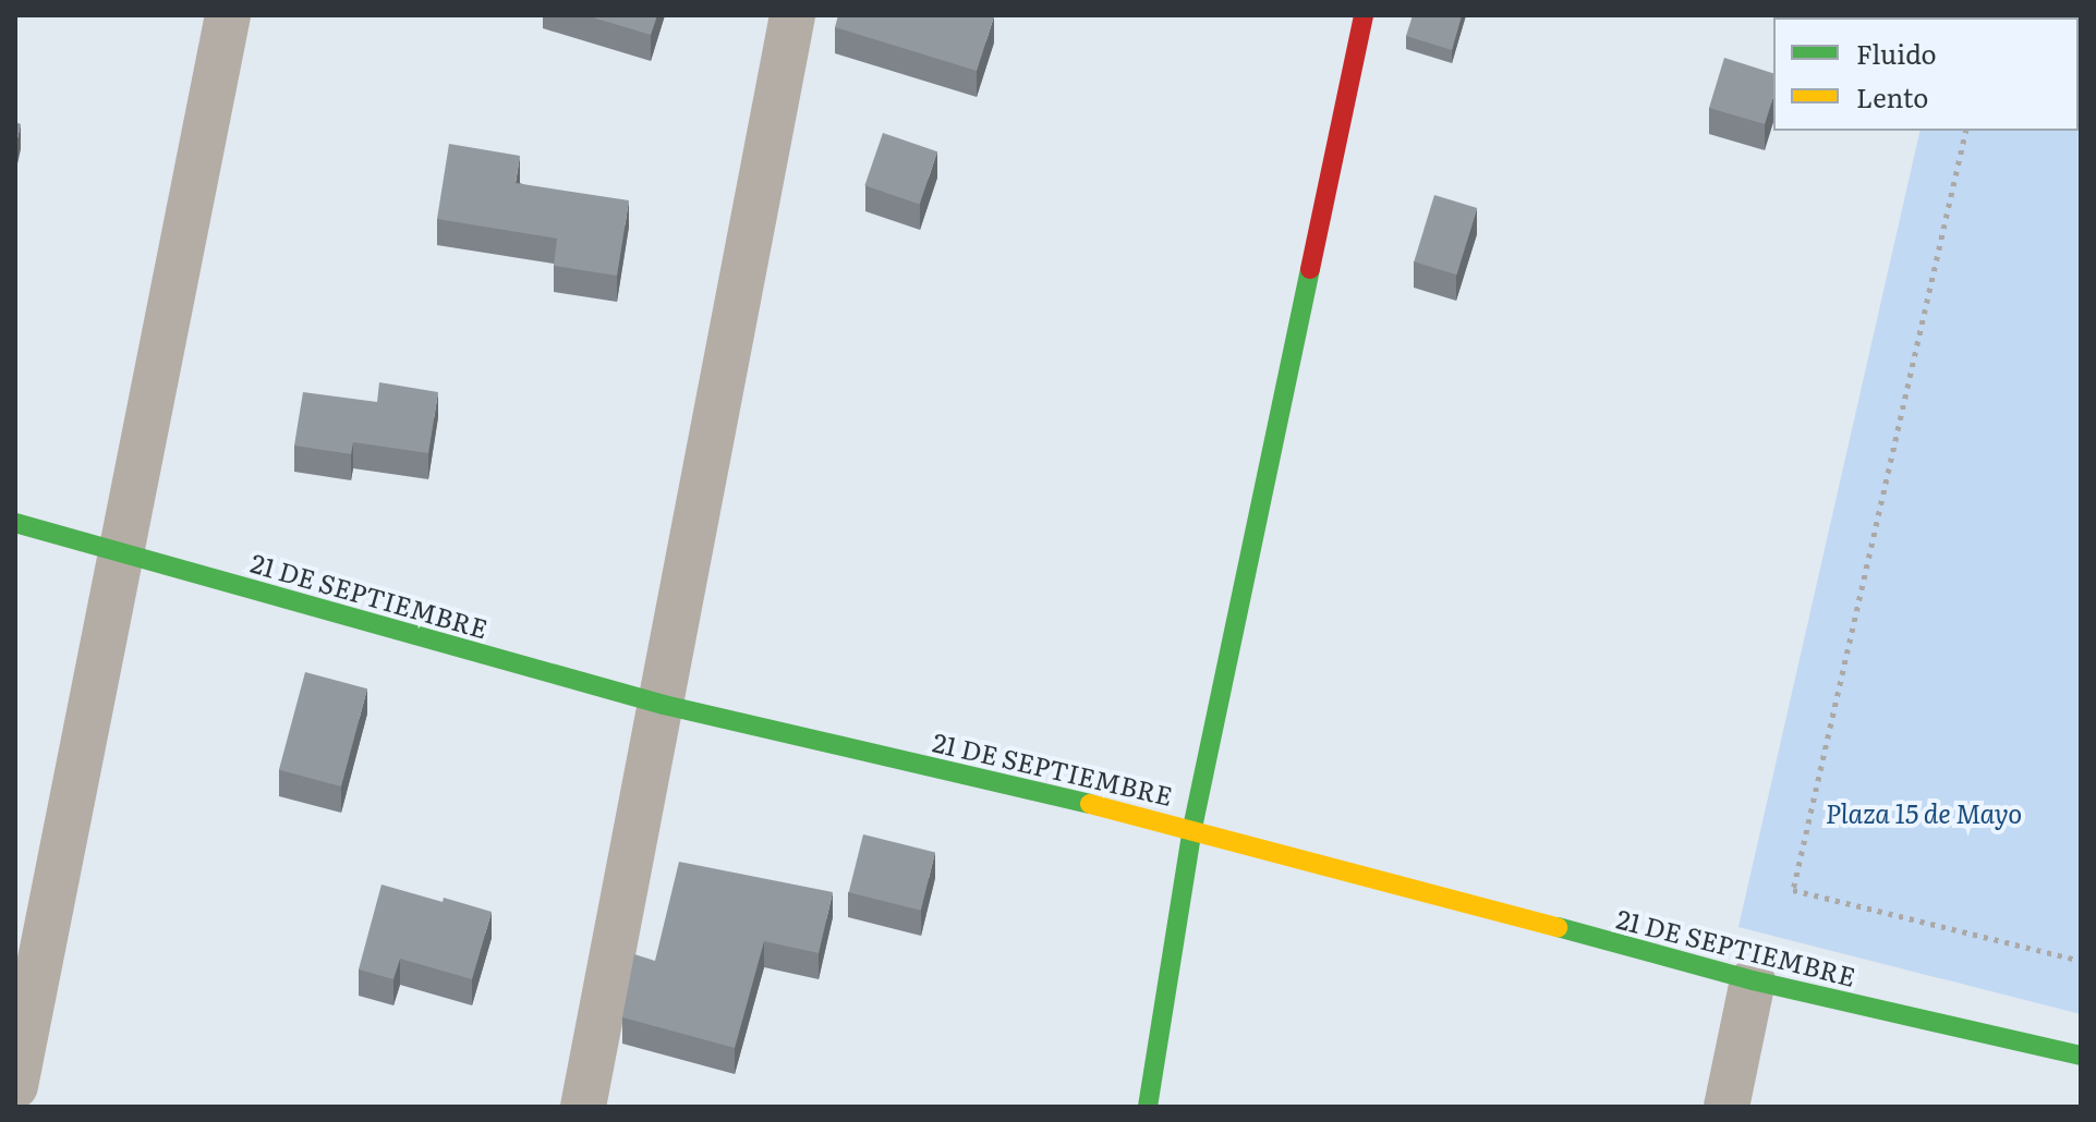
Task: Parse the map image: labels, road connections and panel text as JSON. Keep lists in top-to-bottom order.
{
  "streets": {
    "street": ["21 DE SEPTIEMBRE"]
  },
  "parks": ["Plaza 15 de Mayo"],
  "legend": ["Fluido", "Lento"]
}
